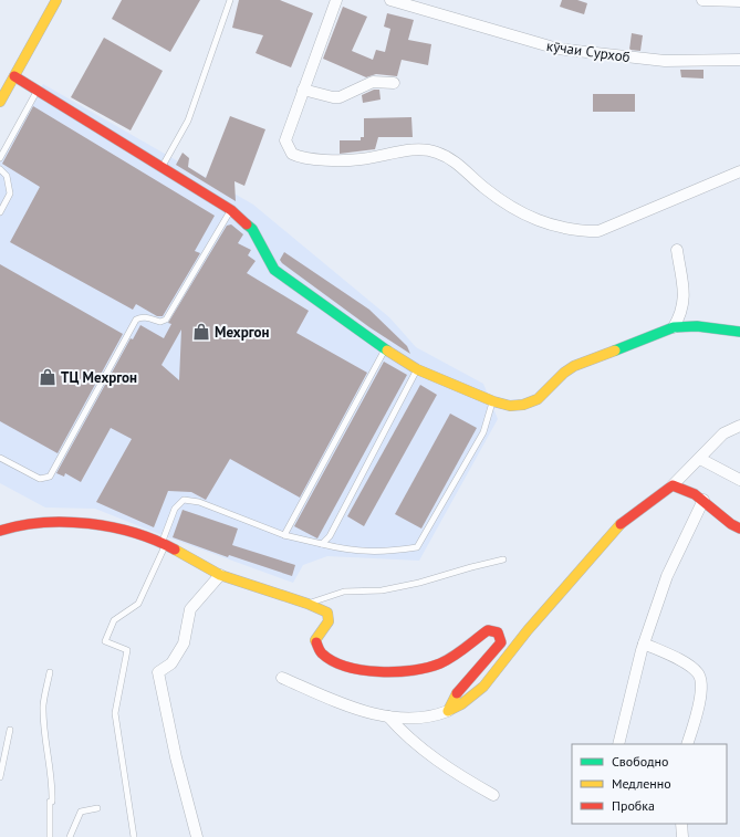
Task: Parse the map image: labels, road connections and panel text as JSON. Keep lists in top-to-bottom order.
{
  "streets": {
    "street": ["кӯчаи Сурхоб"]
  },
  "places": {
    "shop": ["Мехргон", "ТЦ Мехргон"]
  },
  "legend": ["Свободно", "Медленно", "Пробка"]
}
